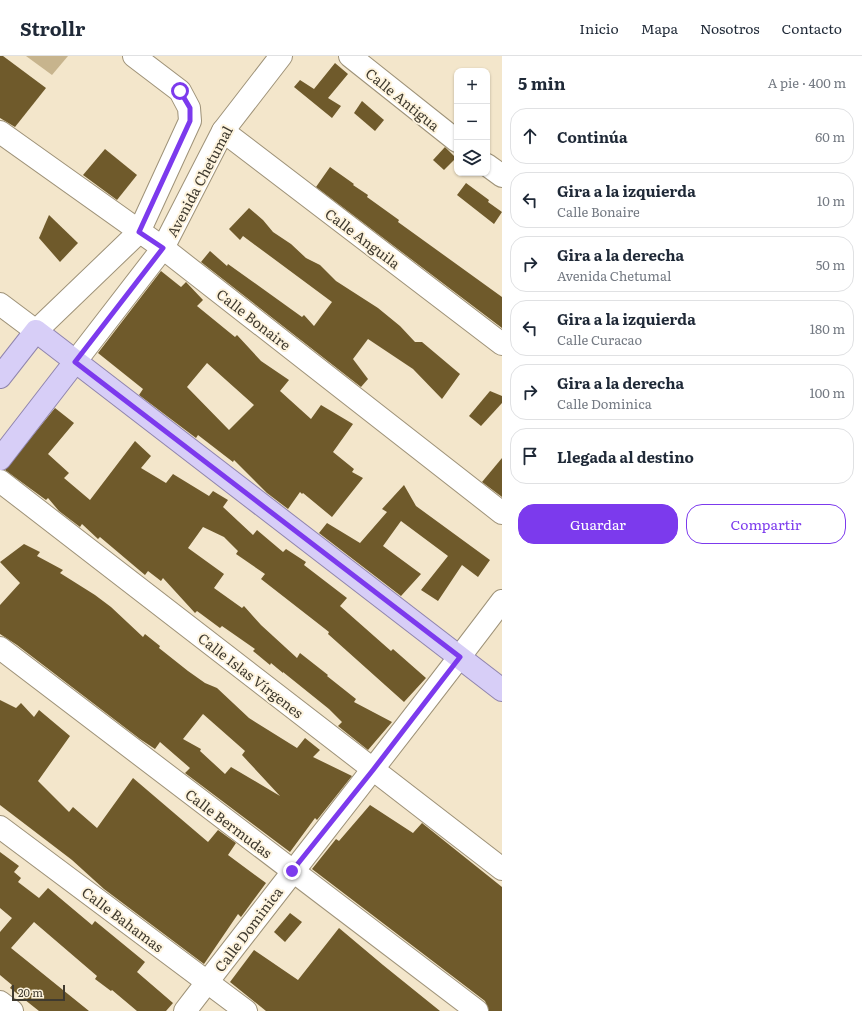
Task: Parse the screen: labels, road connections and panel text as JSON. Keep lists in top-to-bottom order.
{
  "streets": {
    "main road": ["Avenida Chetumal"],
    "street": [
      "Calle Antigua",
      "Calle Anguila",
      "Calle Bonaire",
      "Calle Islas Vírgenes",
      "Calle Bermudas",
      "Calle Bahamas",
      "Calle Dominica"
    ]
  },
  "crossings": [
    ["Avenida Chetumal", "Calle Anguila"],
    ["Avenida Chetumal", "Calle Bonaire"],
    ["Calle Islas Vírgenes", "Calle Dominica"],
    ["Calle Bermudas", "Calle Dominica"],
    ["Calle Bahamas", "Calle Dominica"]
  ],
  "scale_bar": "20 m",
  "page": {
    "header": "Strollr",
    "nav": [
      "Inicio",
      "Mapa",
      "Nosotros",
      "Contacto"
    ],
    "heading": ["5 min", "A pie · 400 m"],
    "map_buttons": ["+", "−"],
    "list": [
      ["Continúa", "60 m"],
      ["Gira a la izquierda", "Calle Bonaire", "10 m"],
      ["Gira a la derecha", "Avenida Chetumal", "50 m"],
      ["Gira a la izquierda", "Calle Curacao", "180 m"],
      ["Gira a la derecha", "Calle Dominica", "100 m"],
      "Llegada al destino"
    ],
    "buttons": ["Guardar", "Compartir"],
    "scale": "20 m"
  }
}
